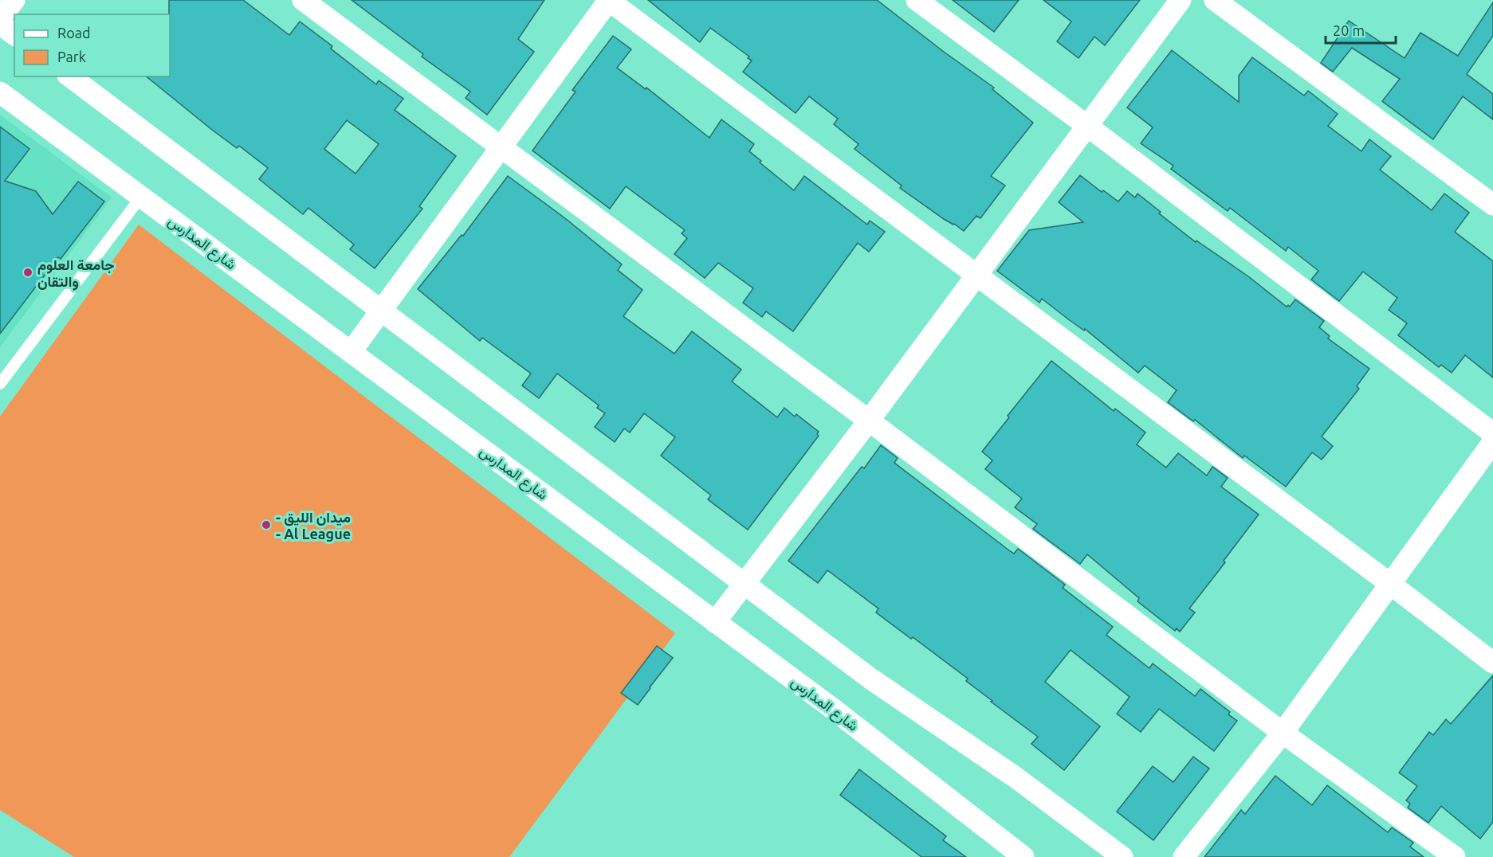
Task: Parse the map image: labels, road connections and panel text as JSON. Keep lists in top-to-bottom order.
{
  "streets": {
    "street": ["شارع المدارس"]
  },
  "places": ["جامعة العلوم والتقان", "- ميدان الليق - Al League"],
  "legend": ["Road", "Park"],
  "scale_bar": "20 m"
}
